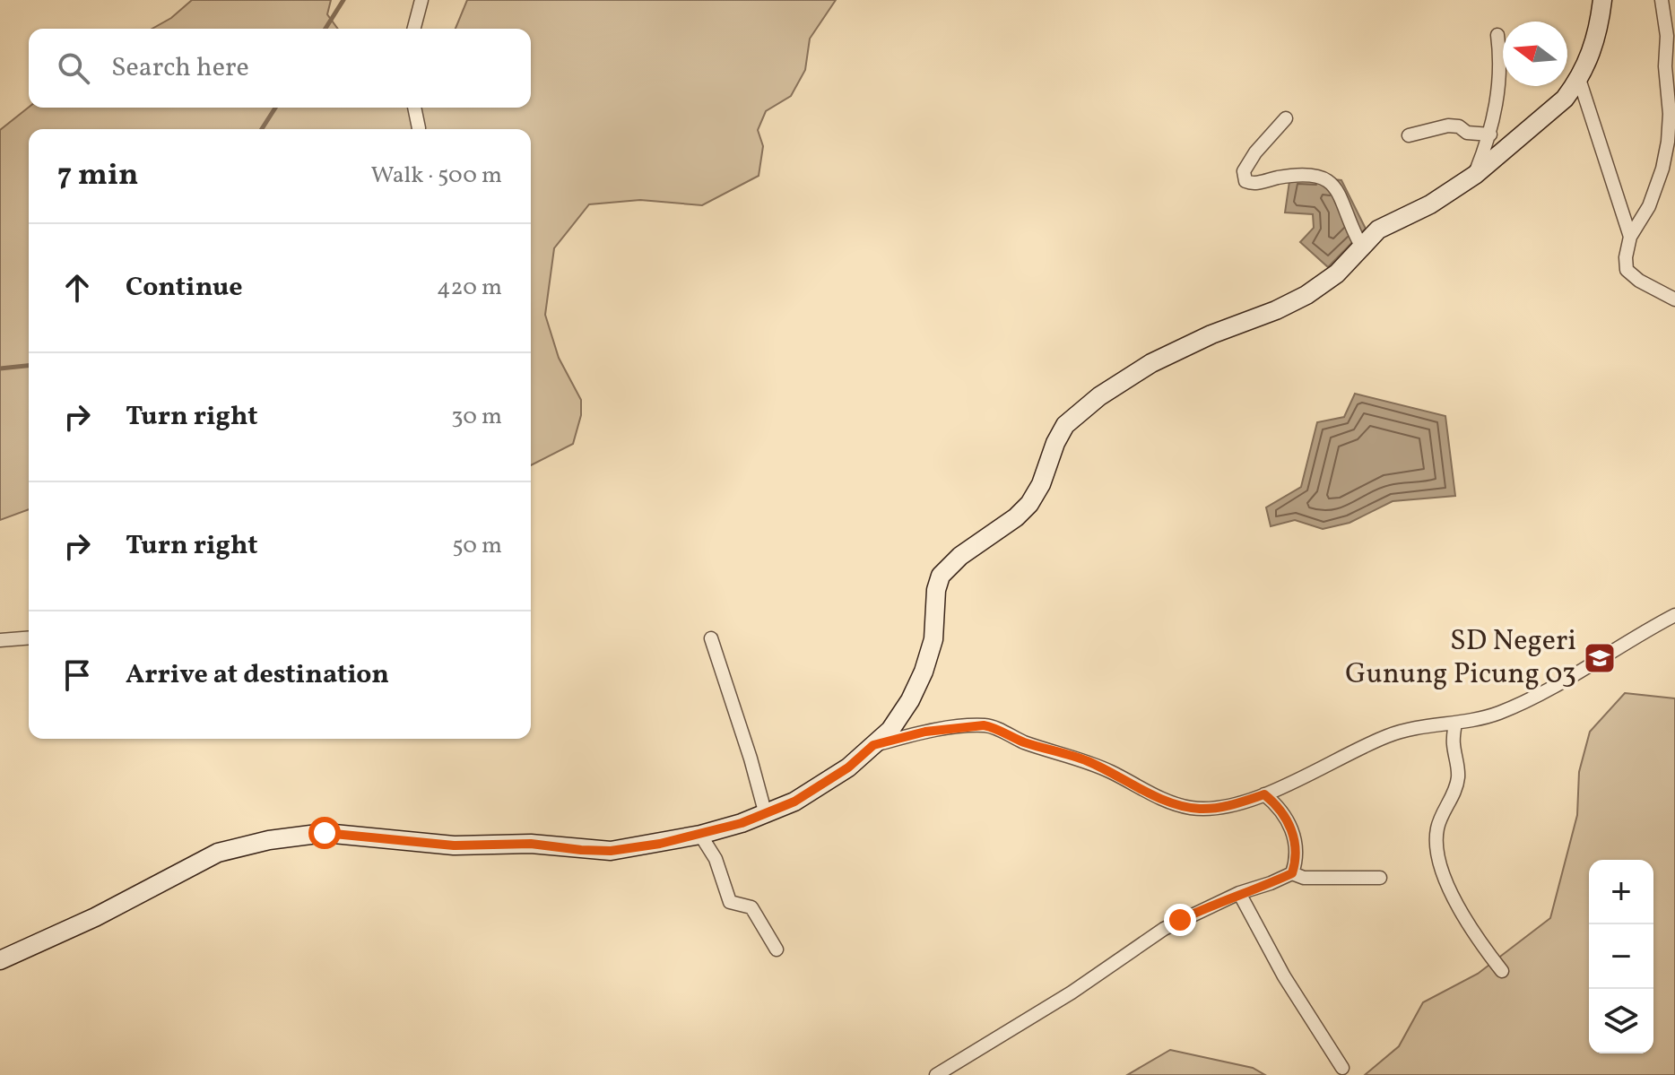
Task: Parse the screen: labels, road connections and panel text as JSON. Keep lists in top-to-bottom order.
{
  "places": {
    "school or university": ["SD Negeri Gunung Picung 03"]
  },
  "north": "left",
  "page": {
    "search": "Search here",
    "heading": ["7 min", "Walk · 500 m"],
    "list": [
      ["Continue", "420 m"],
      ["Turn right", "30 m"],
      ["Turn right", "50 m"],
      "Arrive at destination"
    ],
    "map_buttons": ["+", "−"]
  }
}
